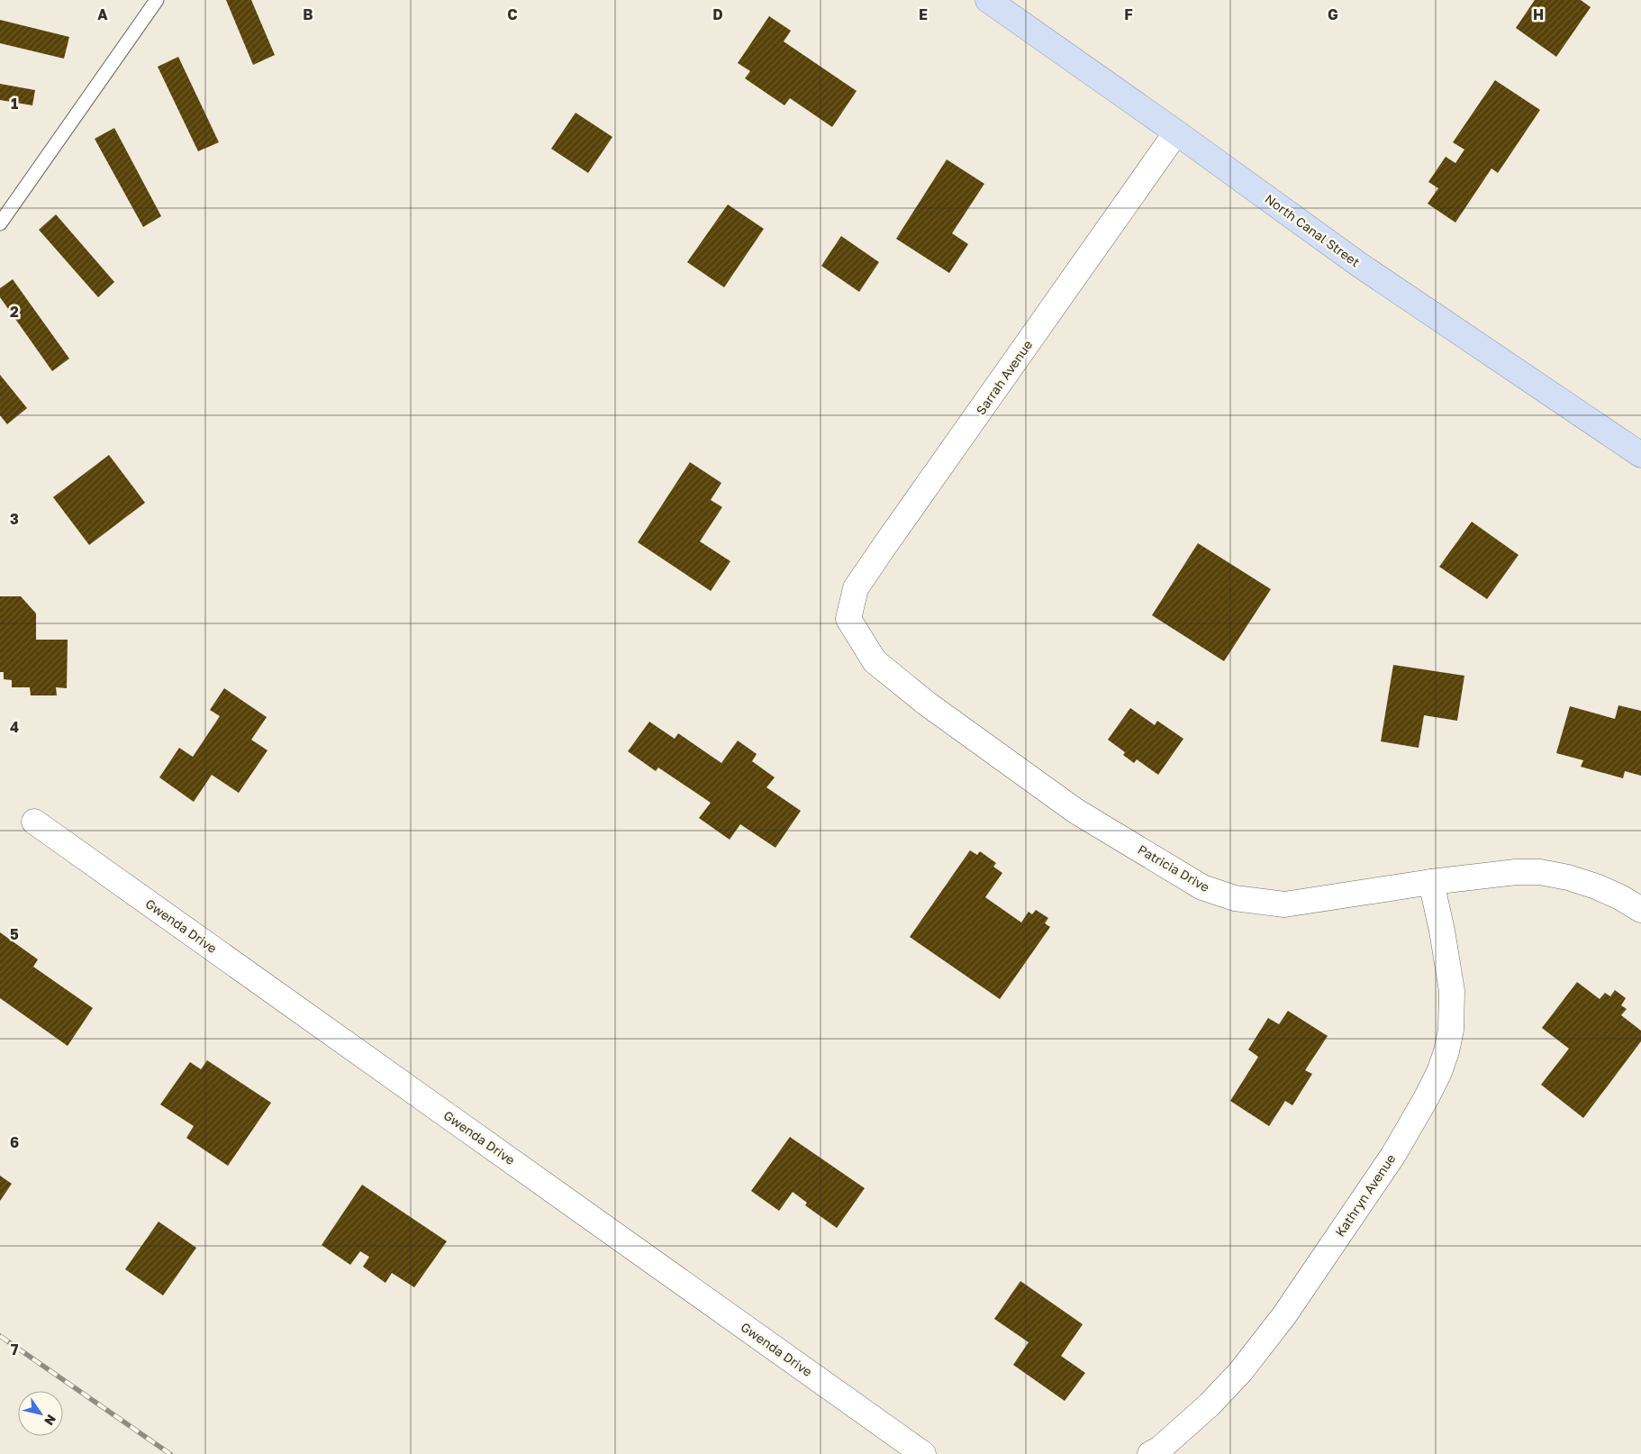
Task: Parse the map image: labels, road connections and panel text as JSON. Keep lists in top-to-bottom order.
{
  "streets": {
    "main road": ["North Canal Street"],
    "street": [
      "Sarrah Avenue",
      "Patricia Drive",
      "Gwenda Drive",
      "Kathryn Avenue"
    ]
  },
  "crossings": [
    ["North Canal Street", "Sarrah Avenue"],
    ["Sarrah Avenue", "Patricia Drive"],
    ["Patricia Drive", "Kathryn Avenue"]
  ],
  "north": "bottom right",
  "grid": {
    "columns": [
      "A",
      "B",
      "C",
      "D",
      "E",
      "F",
      "G",
      "H"
    ],
    "rows": [
      "1",
      "2",
      "3",
      "4",
      "5",
      "6",
      "7"
    ]
  }
}
